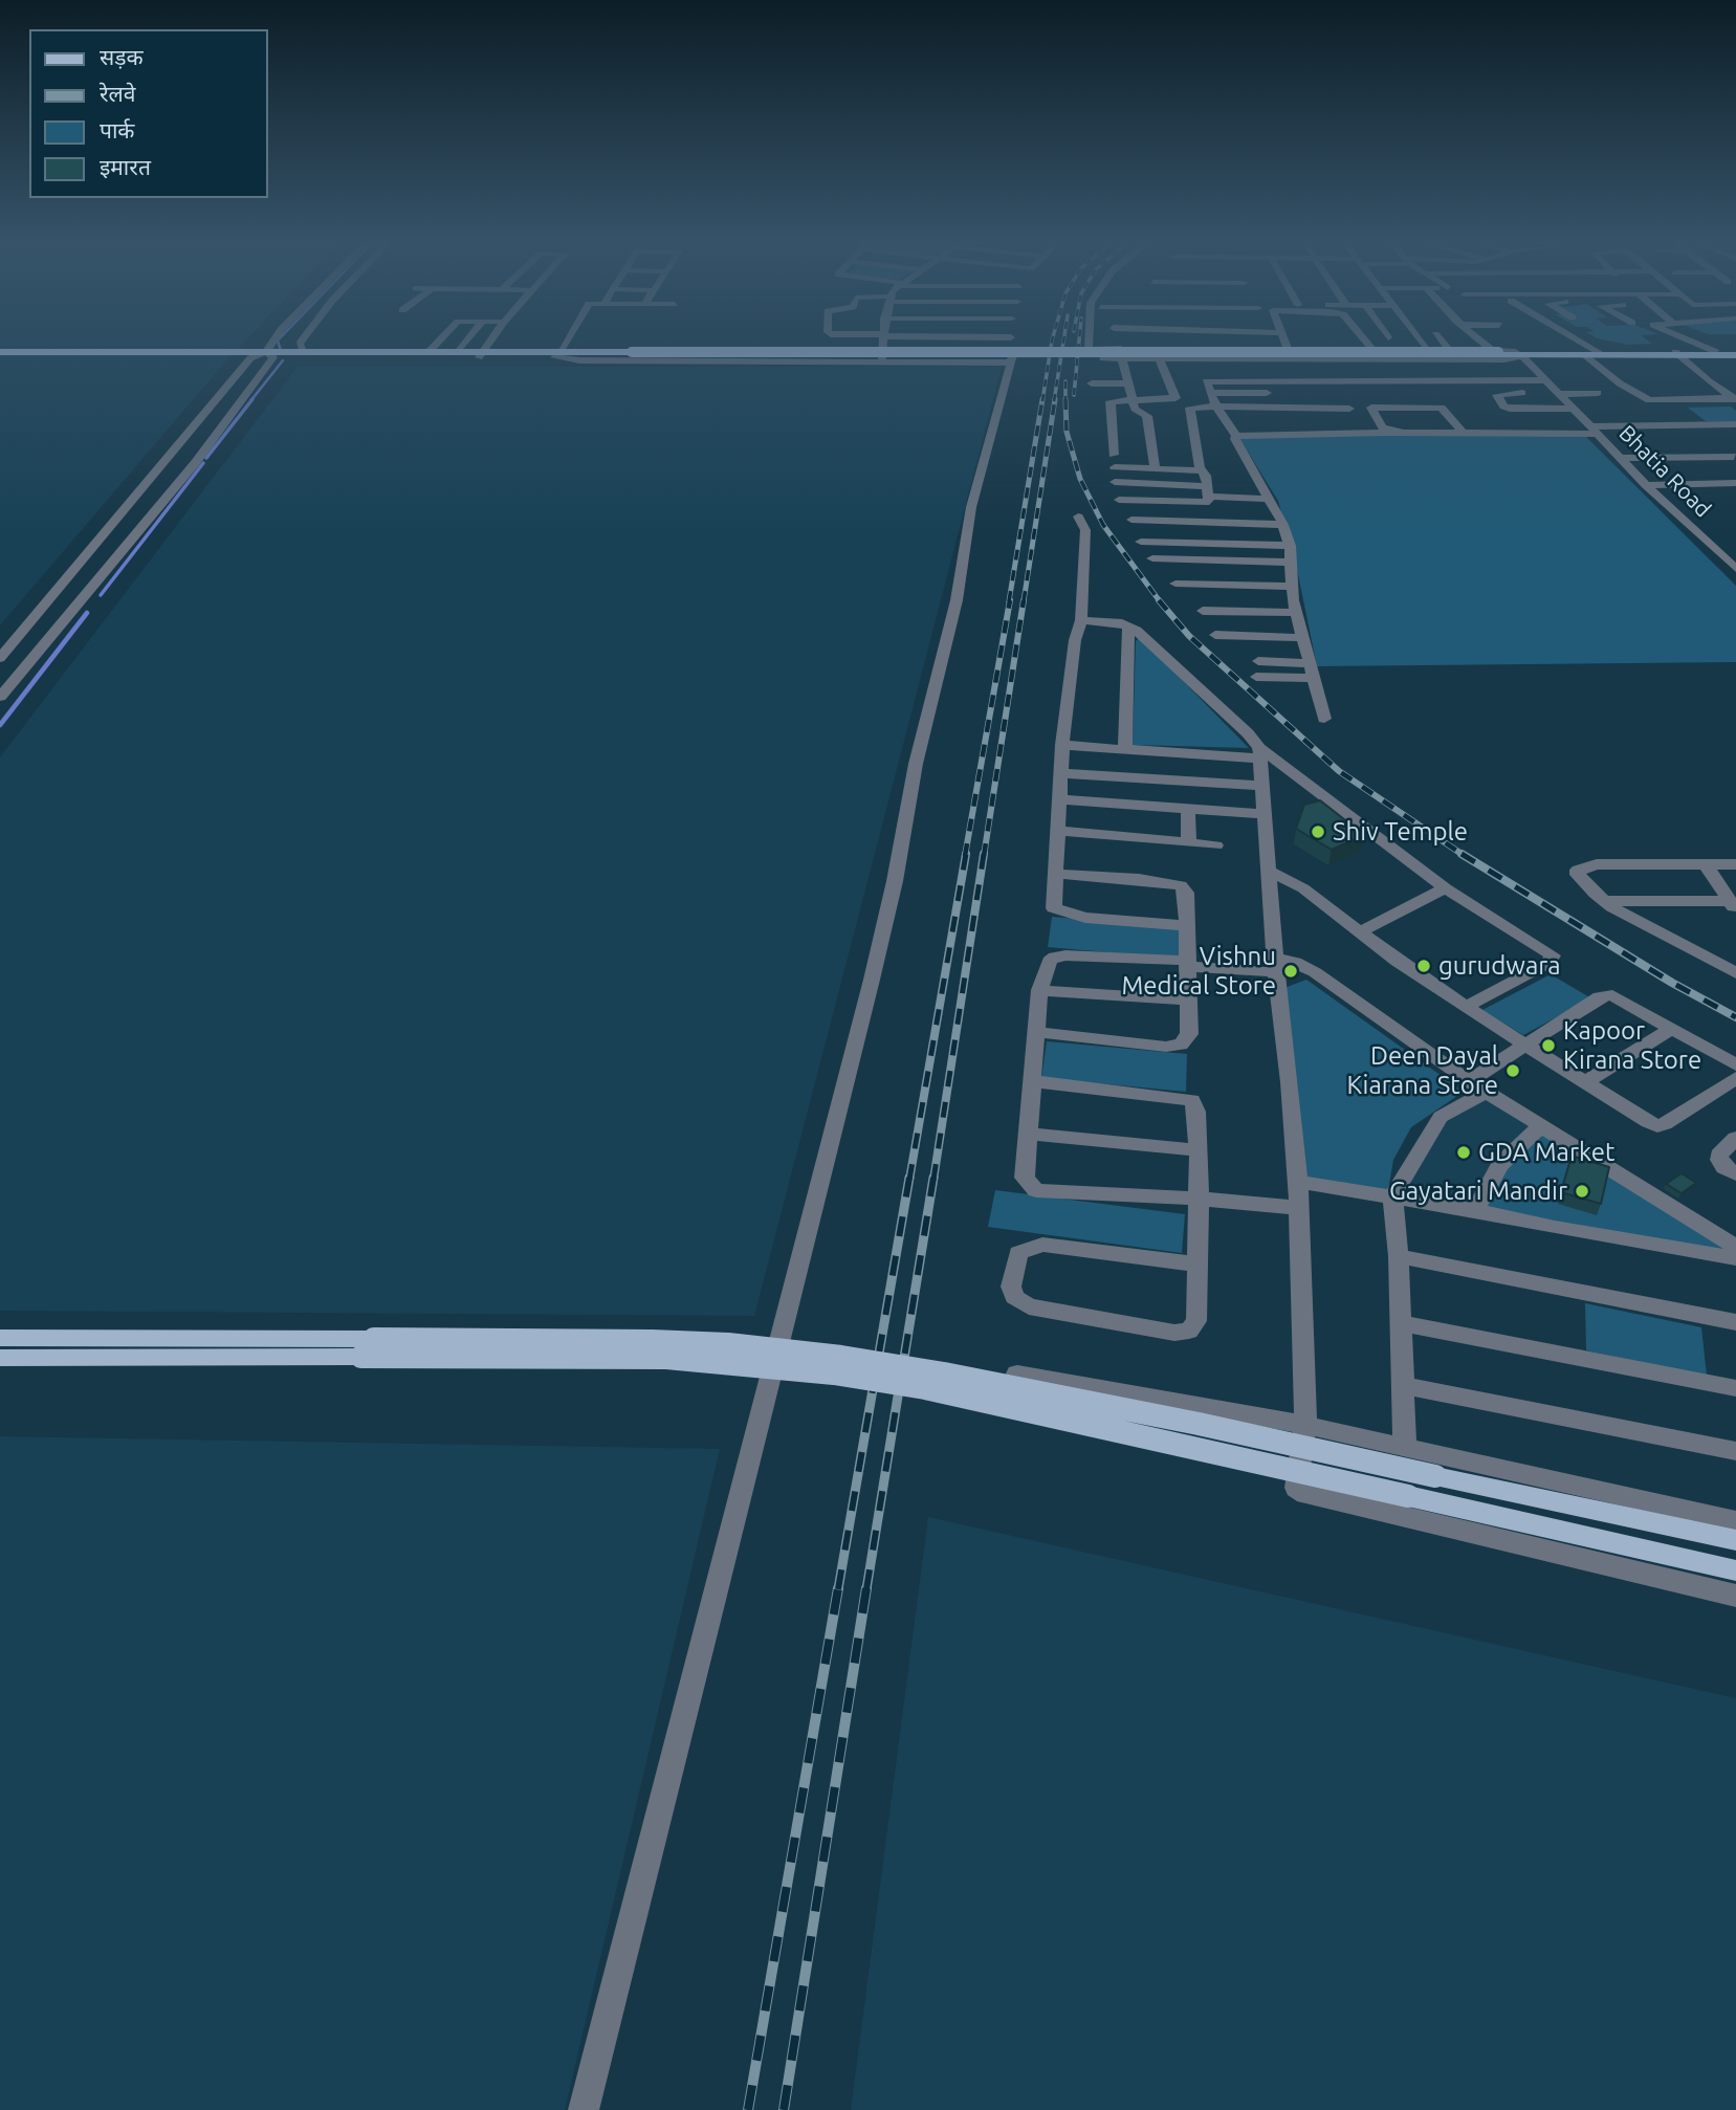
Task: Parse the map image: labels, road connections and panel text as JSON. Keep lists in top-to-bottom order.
{
  "streets": {
    "street": ["Bhatia Road"]
  },
  "places": [
    "Shiv Temple",
    "gurudwara",
    "Vishnu Medical Store",
    "Kapoor Kirana Store",
    "Deen Dayal Kiarana Store",
    "GDA Market",
    "Gayatari Mandir"
  ],
  "legend": [
    "सड़क",
    "रेलवे",
    "पार्क",
    "इमारत"
  ]
}
